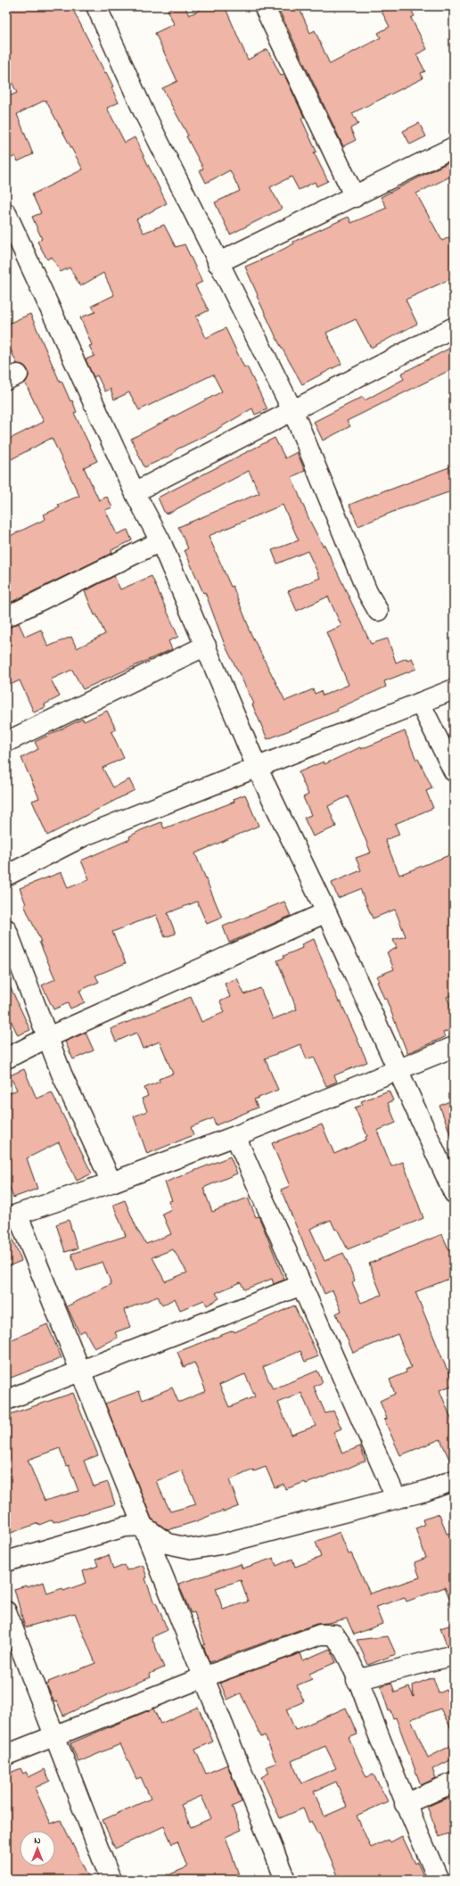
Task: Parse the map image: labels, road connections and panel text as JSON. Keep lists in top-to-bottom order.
{
  "north": "top"
}
